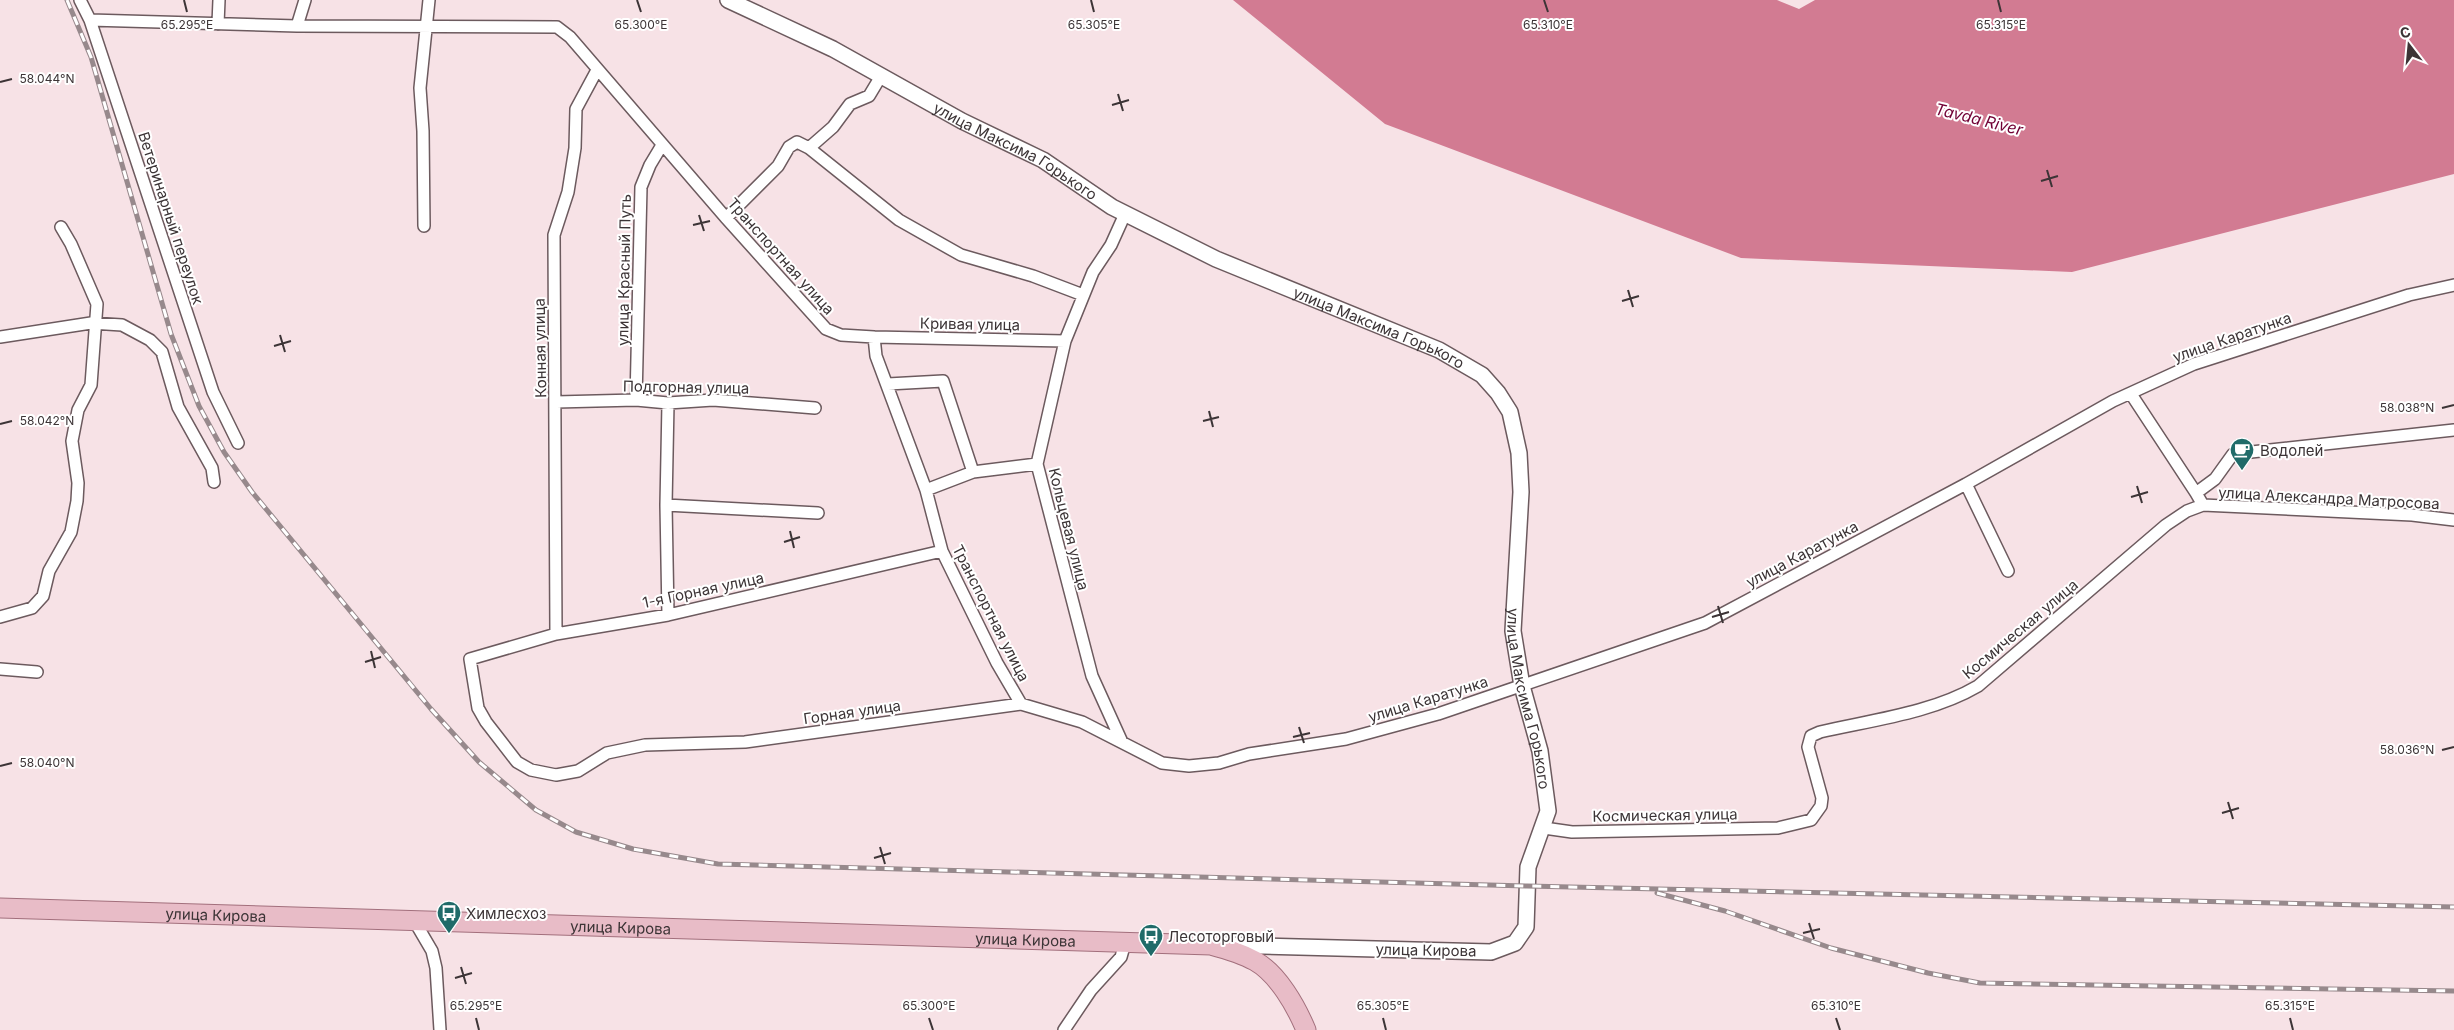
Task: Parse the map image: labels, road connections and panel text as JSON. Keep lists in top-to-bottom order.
{
  "streets": {
    "main road": ["улица Кирова"],
    "street": [
      "улица Максима Горького",
      "Ветеринарный переулок",
      "Транспортная улица",
      "улица Красный Путь",
      "Кривая улица",
      "улица Каратунка",
      "Конная улица",
      "Подгорная улица",
      "улица Александра Матросова",
      "Кольцевая улица",
      "1-я Горная улица",
      "Космическая улица",
      "Горная улица"
    ]
  },
  "crossings": [
    ["улица Максима Горького", "улица Каратунка"],
    ["улица Максима Горького", "Кольцевая улица"],
    ["улица Максима Горького", "Космическая улица"],
    ["улица Максима Горького", "улица Кирова"],
    ["Транспортная улица", "улица Красный Путь"],
    ["Транспортная улица", "Кривая улица"],
    ["Транспортная улица", "Конная улица"],
    ["Транспортная улица", "1-я Горная улица"],
    ["Транспортная улица", "Горная улица"],
    ["улица Красный Путь", "Подгорная улица"],
    ["Кривая улица", "Кольцевая улица"],
    ["улица Каратунка", "Горная улица"],
    ["Конная улица", "Подгорная улица"],
    ["Конная улица", "1-я Горная улица"],
    ["улица Александра Матросова", "Космическая улица"],
    ["Кольцевая улица", "Горная улица"],
    ["1-я Горная улица", "Горная улица"]
  ],
  "water": ["Tavda River"],
  "places": {
    "cafe": ["Водолей"],
    "bus stop": ["Химлесхоз", "Лесоторговый"]
  },
  "north": "top",
  "coordinates": [
    "65.295°E",
    "65.300°E",
    "65.305°E",
    "65.310°E",
    "65.315°E",
    "58.044°N",
    "58.038°N",
    "58.042°N",
    "58.036°N",
    "58.040°N"
  ]
}
